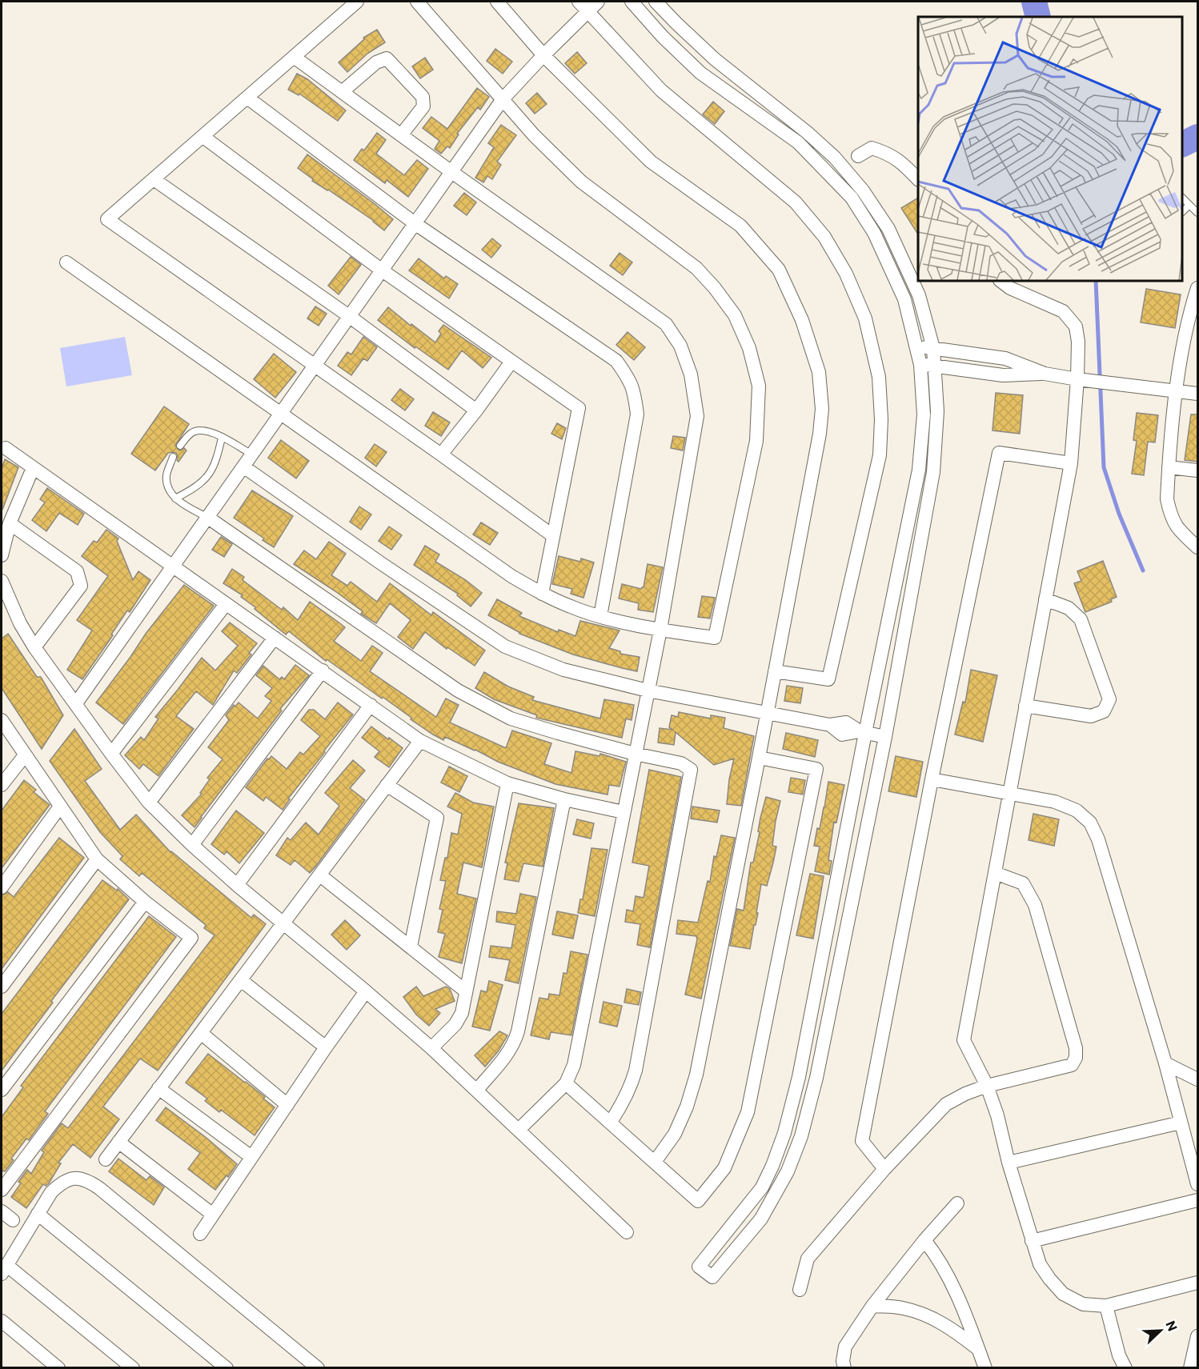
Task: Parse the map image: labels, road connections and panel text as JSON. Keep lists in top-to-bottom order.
{
  "north": "top right"
}
